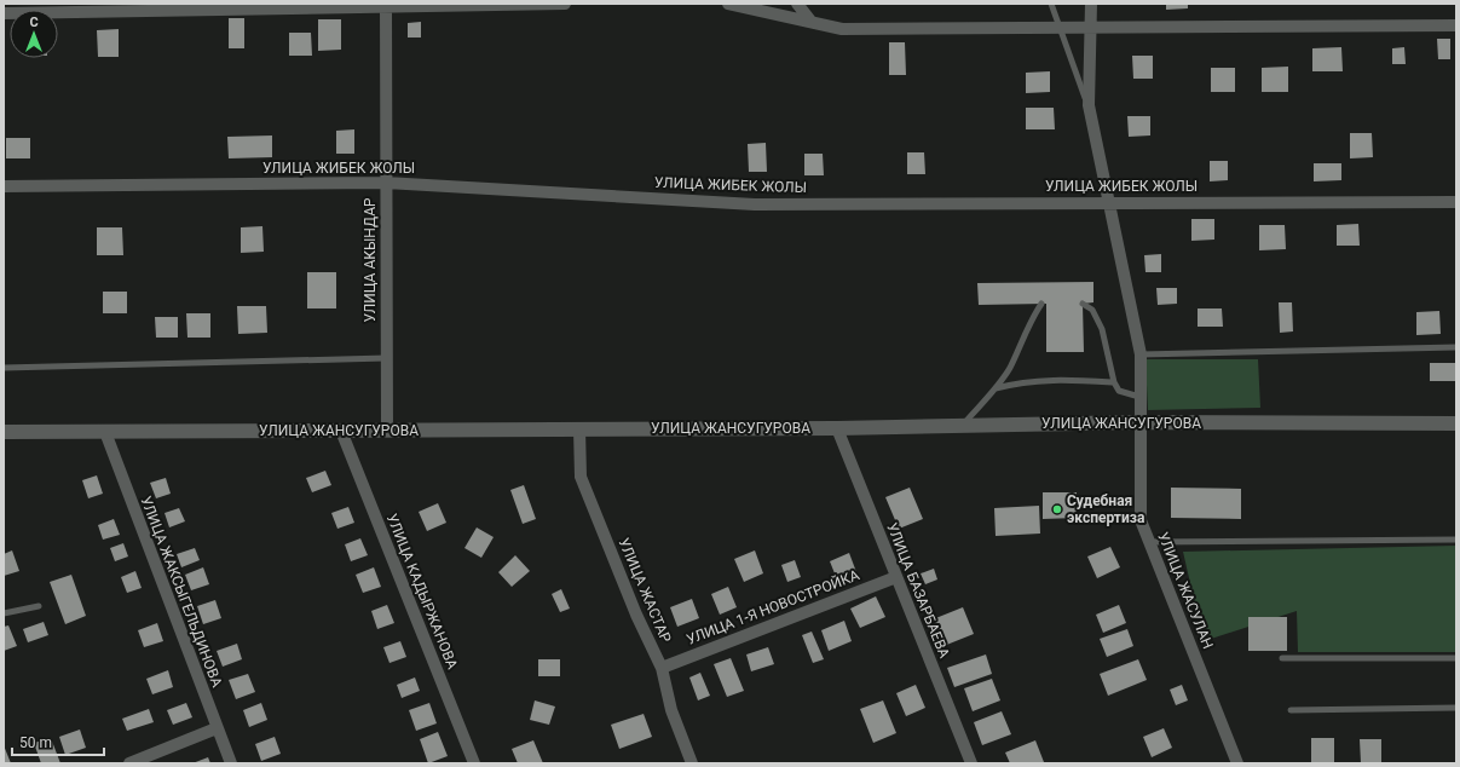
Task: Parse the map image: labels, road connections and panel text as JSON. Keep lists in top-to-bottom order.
{
  "streets": {
    "main road": ["УЛИЦА ЖАНСУГУРОВА"],
    "street": [
      "УЛИЦА ЖИБЕК ЖОЛЫ",
      "УЛИЦА АКЫНДАР",
      "УЛИЦА ЖАСТАР",
      "УЛИЦА БАЗАРБАЕВА",
      "УЛИЦА ЖАСУЛАН",
      "УЛИЦА ЖАКСЫГЕЛЬДИНОВА",
      "УЛИЦА КАДЫРЖАНОВА",
      "УЛИЦА 1-Я НОВОСТРОЙКА"
    ]
  },
  "crossings": [
    ["УЛИЦА ЖИБЕК ЖОЛЫ", "УЛИЦА АКЫНДАР"],
    ["УЛИЦА ЖИБЕК ЖОЛЫ", "УЛИЦА ЖАСУЛАН"],
    ["УЛИЦА АКЫНДАР", "УЛИЦА ЖАНСУГУРОВА"],
    ["УЛИЦА ЖАНСУГУРОВА", "УЛИЦА ЖАСТАР"],
    ["УЛИЦА ЖАНСУГУРОВА", "УЛИЦА БАЗАРБАЕВА"],
    ["УЛИЦА ЖАНСУГУРОВА", "УЛИЦА ЖАСУЛАН"],
    ["УЛИЦА ЖАНСУГУРОВА", "УЛИЦА ЖАКСЫГЕЛЬДИНОВА"],
    ["УЛИЦА ЖАНСУГУРОВА", "УЛИЦА КАДЫРЖАНОВА"],
    ["УЛИЦА ЖАСТАР", "УЛИЦА 1-Я НОВОСТРОЙКА"],
    ["УЛИЦА БАЗАРБАЕВА", "УЛИЦА 1-Я НОВОСТРОЙКА"]
  ],
  "places": ["Судебная экспертиза"],
  "scale_bar": "50 m",
  "north": "top"
}
